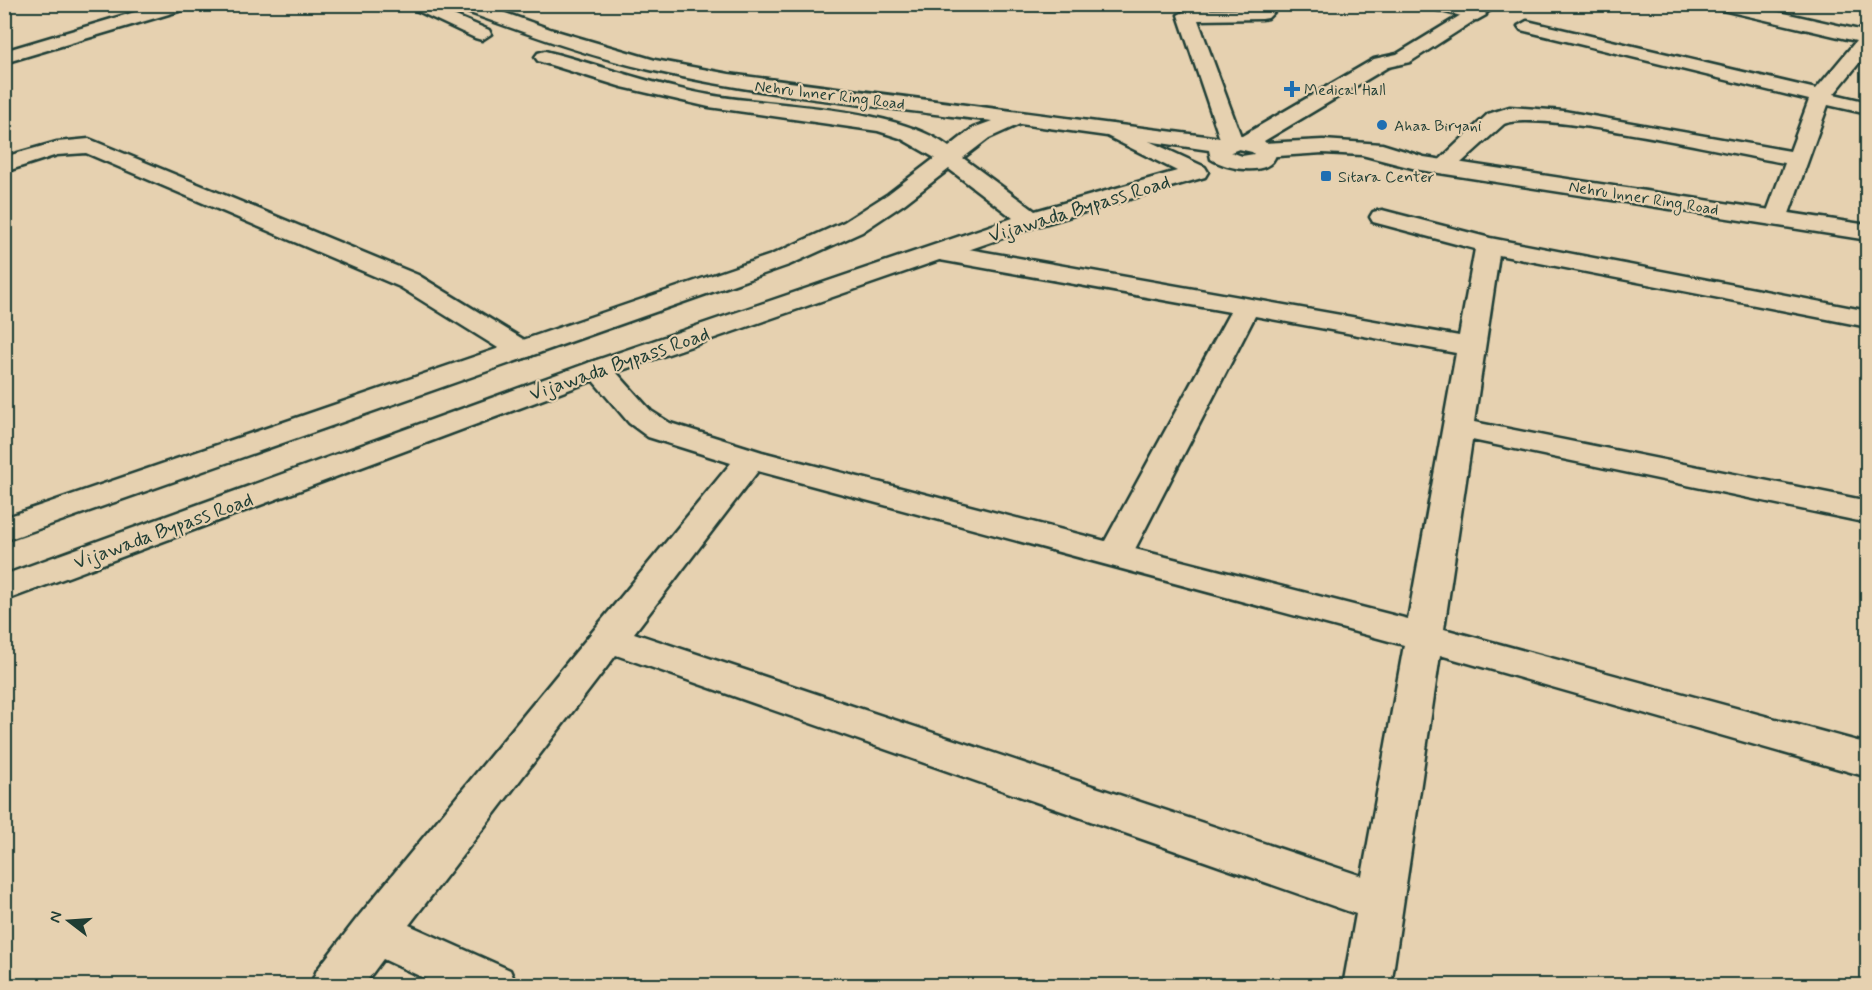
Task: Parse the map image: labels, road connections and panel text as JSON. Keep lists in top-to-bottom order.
{
  "streets": {
    "street": ["Nehru Inner Ring Road", "Vijawada Bypass Road"]
  },
  "crossings": [
    ["Nehru Inner Ring Road", "Vijawada Bypass Road"]
  ],
  "places": {
    "health": ["Medical Hall"],
    "other": ["Ahaa Biryani"],
    "transit": ["Sitara Center"]
  },
  "north": "left"
}
